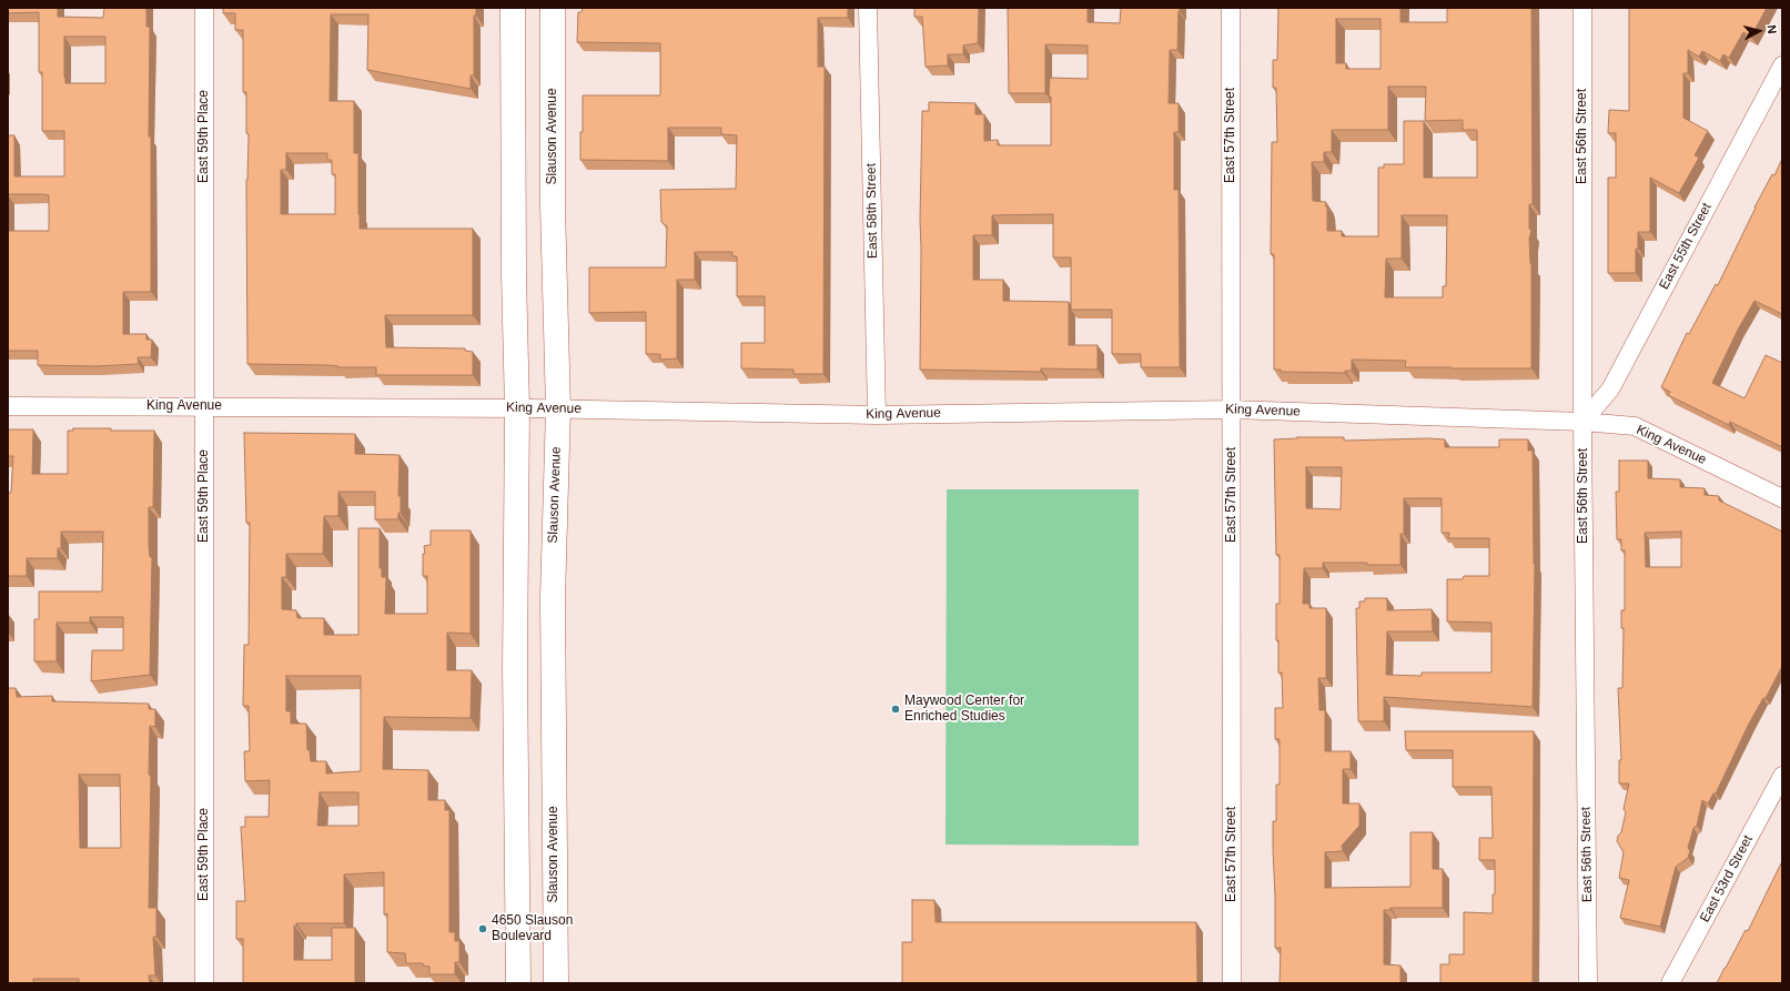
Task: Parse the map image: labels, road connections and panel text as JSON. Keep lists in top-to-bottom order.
{
  "streets": {
    "main road": ["Slauson Avenue"],
    "street": [
      "East 57th Street",
      "East 59th Place",
      "East 56th Street",
      "East 58th Street",
      "East 55th Street",
      "King Avenue",
      "East 53rd Street"
    ]
  },
  "crossings": [
    ["East 57th Street", "King Avenue"],
    ["East 59th Place", "King Avenue"],
    ["Slauson Avenue", "King Avenue"],
    ["East 56th Street", "East 55th Street"],
    ["East 56th Street", "King Avenue"],
    ["East 58th Street", "King Avenue"],
    ["East 55th Street", "King Avenue"]
  ],
  "places": ["Maywood Center for Enriched Studies", "4650 Slauson Boulevard"],
  "north": "right"
}
